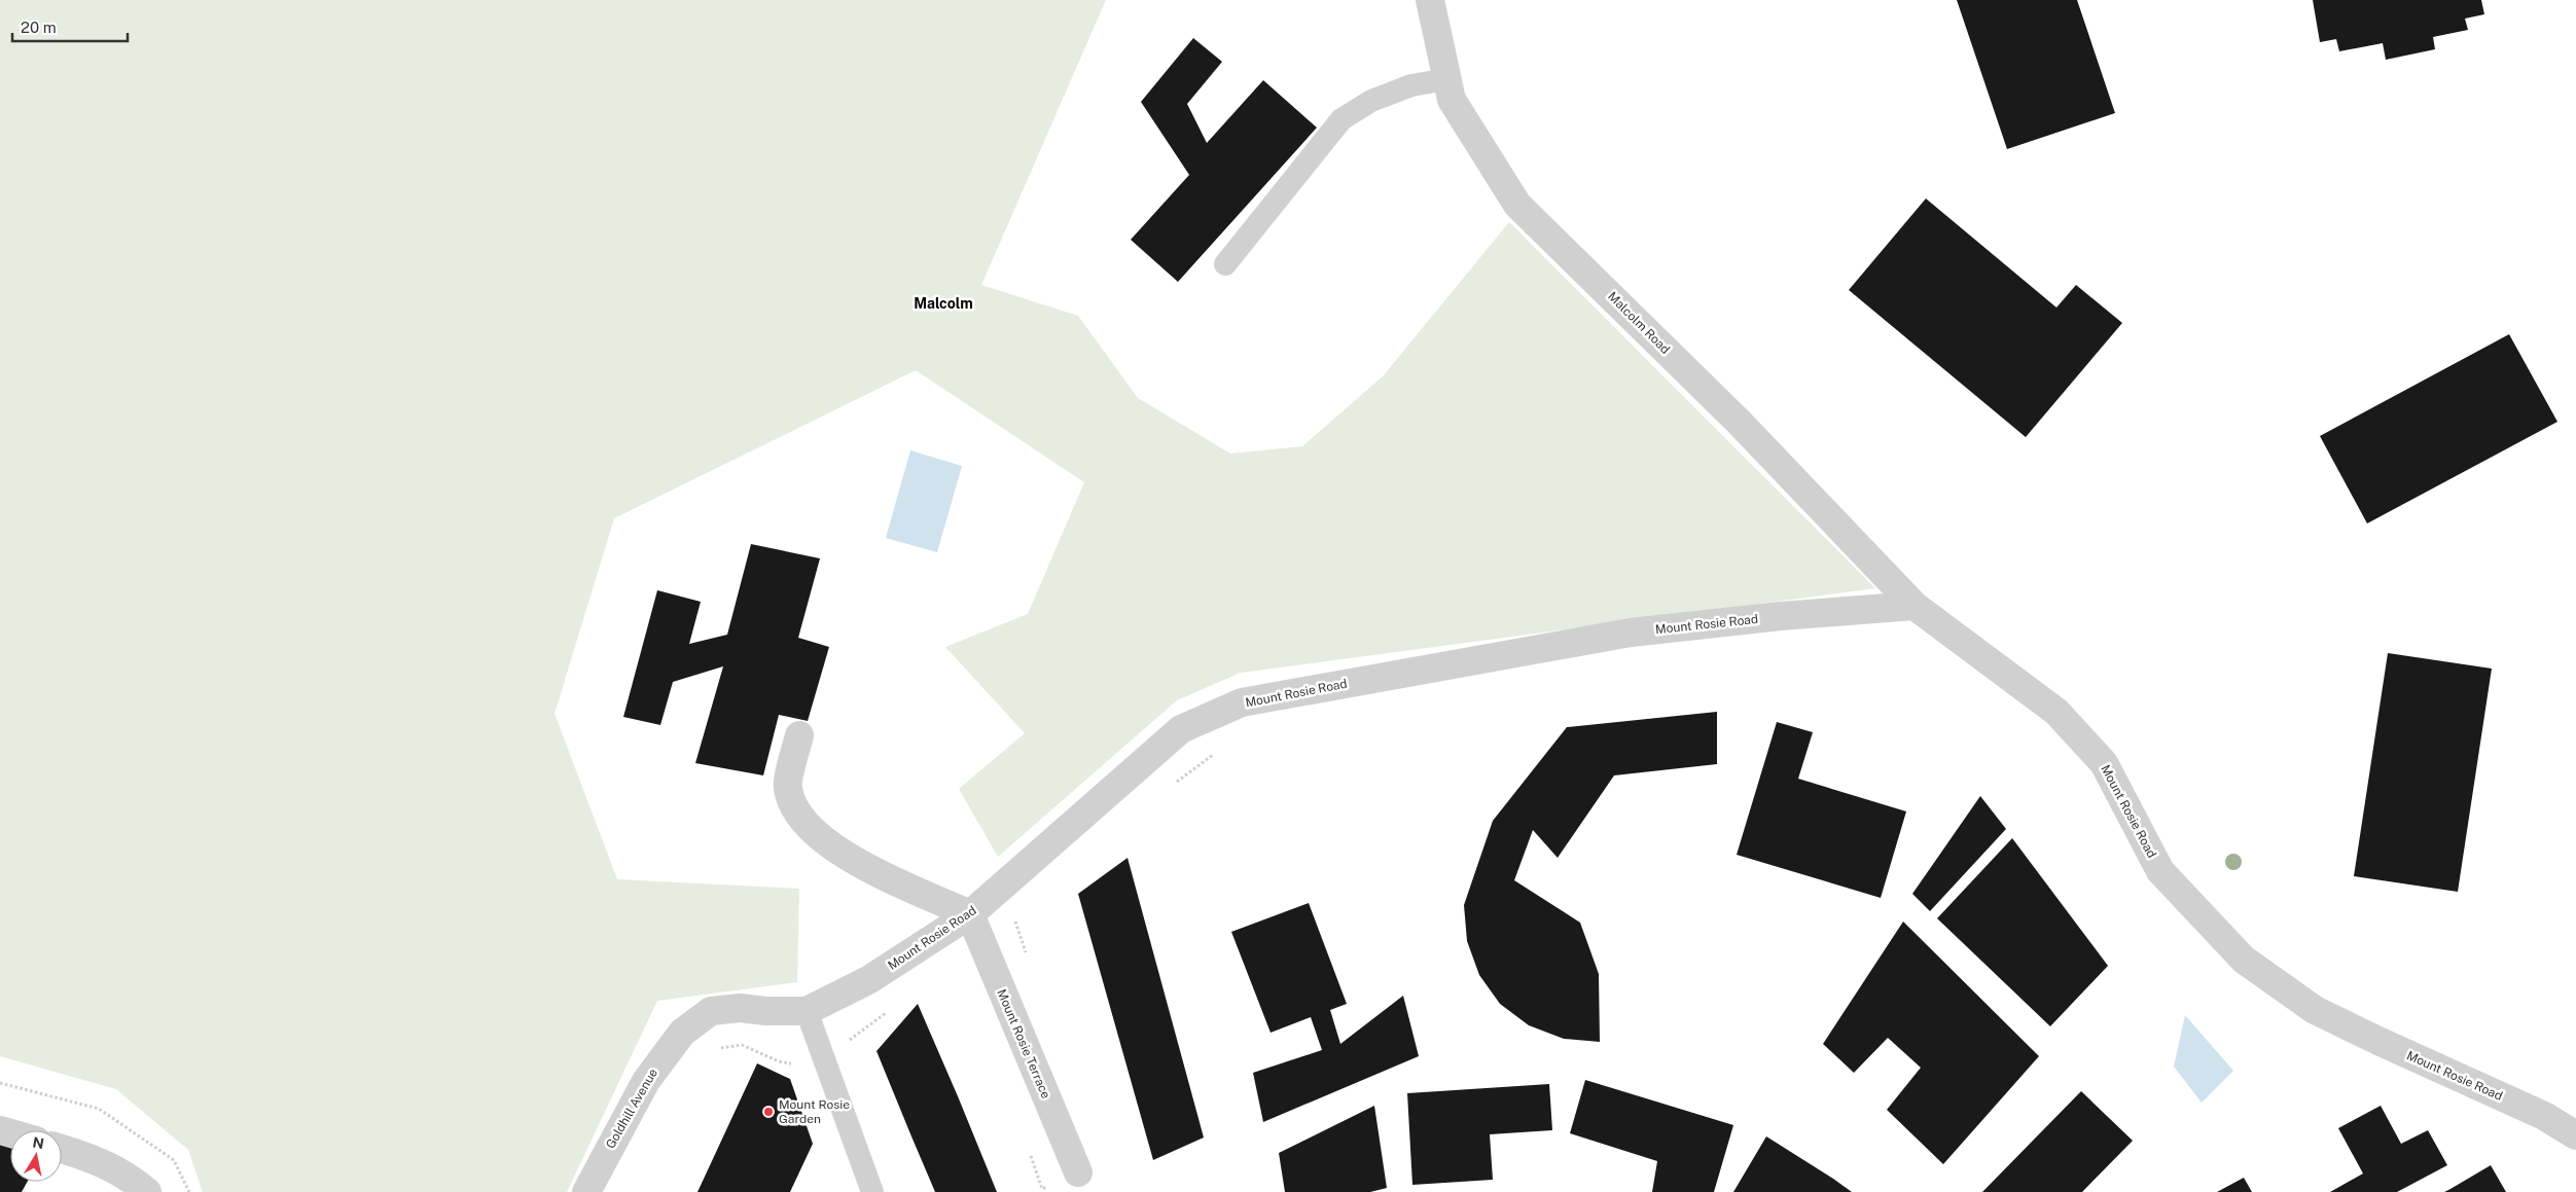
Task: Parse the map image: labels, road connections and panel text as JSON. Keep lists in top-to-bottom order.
{
  "streets": {
    "street": [
      "Malcolm Road",
      "Mount Rosie Road",
      "Mount Rosie Terrace",
      "Goldhill Avenue"
    ]
  },
  "crossings": [
    ["Malcolm Road", "Mount Rosie Road"],
    ["Mount Rosie Road", "Mount Rosie Terrace"],
    ["Mount Rosie Road", "Goldhill Avenue"]
  ],
  "districts": ["Malcolm"],
  "places": ["Mount Rosie Garden"],
  "scale_bar": "20 m",
  "north": "top"
}
